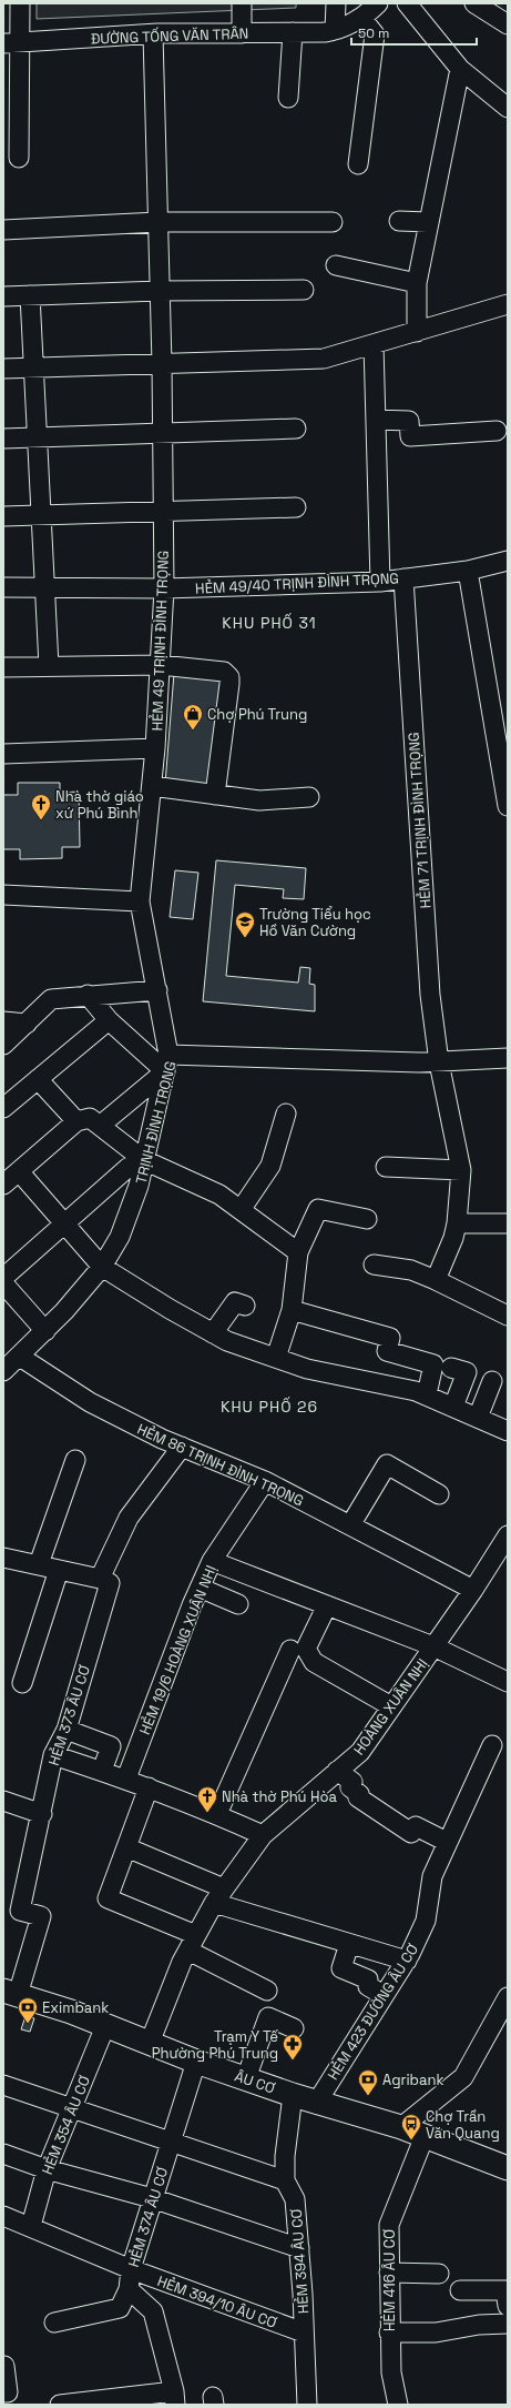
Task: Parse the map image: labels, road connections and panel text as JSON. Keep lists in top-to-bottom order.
{
  "streets": {
    "main road": ["ÂU CƠ"],
    "street": [
      "ĐƯỜNG TỐNG VĂN TRÂN",
      "HẺM 49/40 TRỊNH ĐÌNH TRỌNG",
      "HẺM 49 TRỊNH ĐÌNH TRỌNG",
      "HẺM 71 TRỊNH ĐÌNH TRỌNG",
      "TRỊNH ĐÌNH TRỌNG",
      "HẺM 86 TRỊNH ĐÌNH TRỌNG",
      "HẺM 19/6 HOÀNG XUÂN NHỊ",
      "HOÀNG XUÂN NHỊ",
      "HẺM 373 ÂU CƠ",
      "HẺM 423 ĐƯỜNG ÂU CƠ",
      "HẺM 354 ÂU CƠ",
      "HẺM 374 ÂU CƠ",
      "HẺM 394 ÂU CƠ",
      "HẺM 416 ÂU CƠ",
      "HẺM 394/10 ÂU CƠ"
    ]
  },
  "crossings": [
    ["ĐƯỜNG TỐNG VĂN TRÂN", "HẺM 49 TRỊNH ĐÌNH TRỌNG"],
    ["HẺM 49/40 TRỊNH ĐÌNH TRỌNG", "HẺM 49 TRỊNH ĐÌNH TRỌNG"],
    ["HẺM 49/40 TRỊNH ĐÌNH TRỌNG", "HẺM 71 TRỊNH ĐÌNH TRỌNG"],
    ["HẺM 49 TRỊNH ĐÌNH TRỌNG", "TRỊNH ĐÌNH TRỌNG"],
    ["HẺM 71 TRỊNH ĐÌNH TRỌNG", "TRỊNH ĐÌNH TRỌNG"],
    ["TRỊNH ĐÌNH TRỌNG", "HẺM 86 TRỊNH ĐÌNH TRỌNG"],
    ["HẺM 86 TRỊNH ĐÌNH TRỌNG", "HẺM 19/6 HOÀNG XUÂN NHỊ"],
    ["HẺM 86 TRỊNH ĐÌNH TRỌNG", "HOÀNG XUÂN NHỊ"],
    ["HOÀNG XUÂN NHỊ", "ÂU CƠ"],
    ["HẺM 373 ÂU CƠ", "ÂU CƠ"],
    ["HẺM 423 ĐƯỜNG ÂU CƠ", "ÂU CƠ"],
    ["ÂU CƠ", "HẺM 354 ÂU CƠ"],
    ["ÂU CƠ", "HẺM 374 ÂU CƠ"],
    ["ÂU CƠ", "HẺM 416 ÂU CƠ"],
    ["HẺM 354 ÂU CƠ", "HẺM 394/10 ÂU CƠ"],
    ["HẺM 374 ÂU CƠ", "HẺM 394/10 ÂU CƠ"],
    ["HẺM 394 ÂU CƠ", "HẺM 394/10 ÂU CƠ"]
  ],
  "districts": ["KHU PHỐ 31", "KHU PHỐ 26"],
  "places": {
    "shop": ["Chợ Phú Trung"],
    "church": ["Nhà thờ giáo xứ Phú Bình", "Nhà thờ Phú Hòa"],
    "school or university": ["Trường Tiểu học Hồ Văn Cường"],
    "bank": ["Eximbank", "Agribank"],
    "pharmacy": ["Trạm Y Tế Phường Phú Trung"],
    "bus stop": ["Chợ Trần Văn Quang"]
  },
  "scale_bar": "50 m"
}
